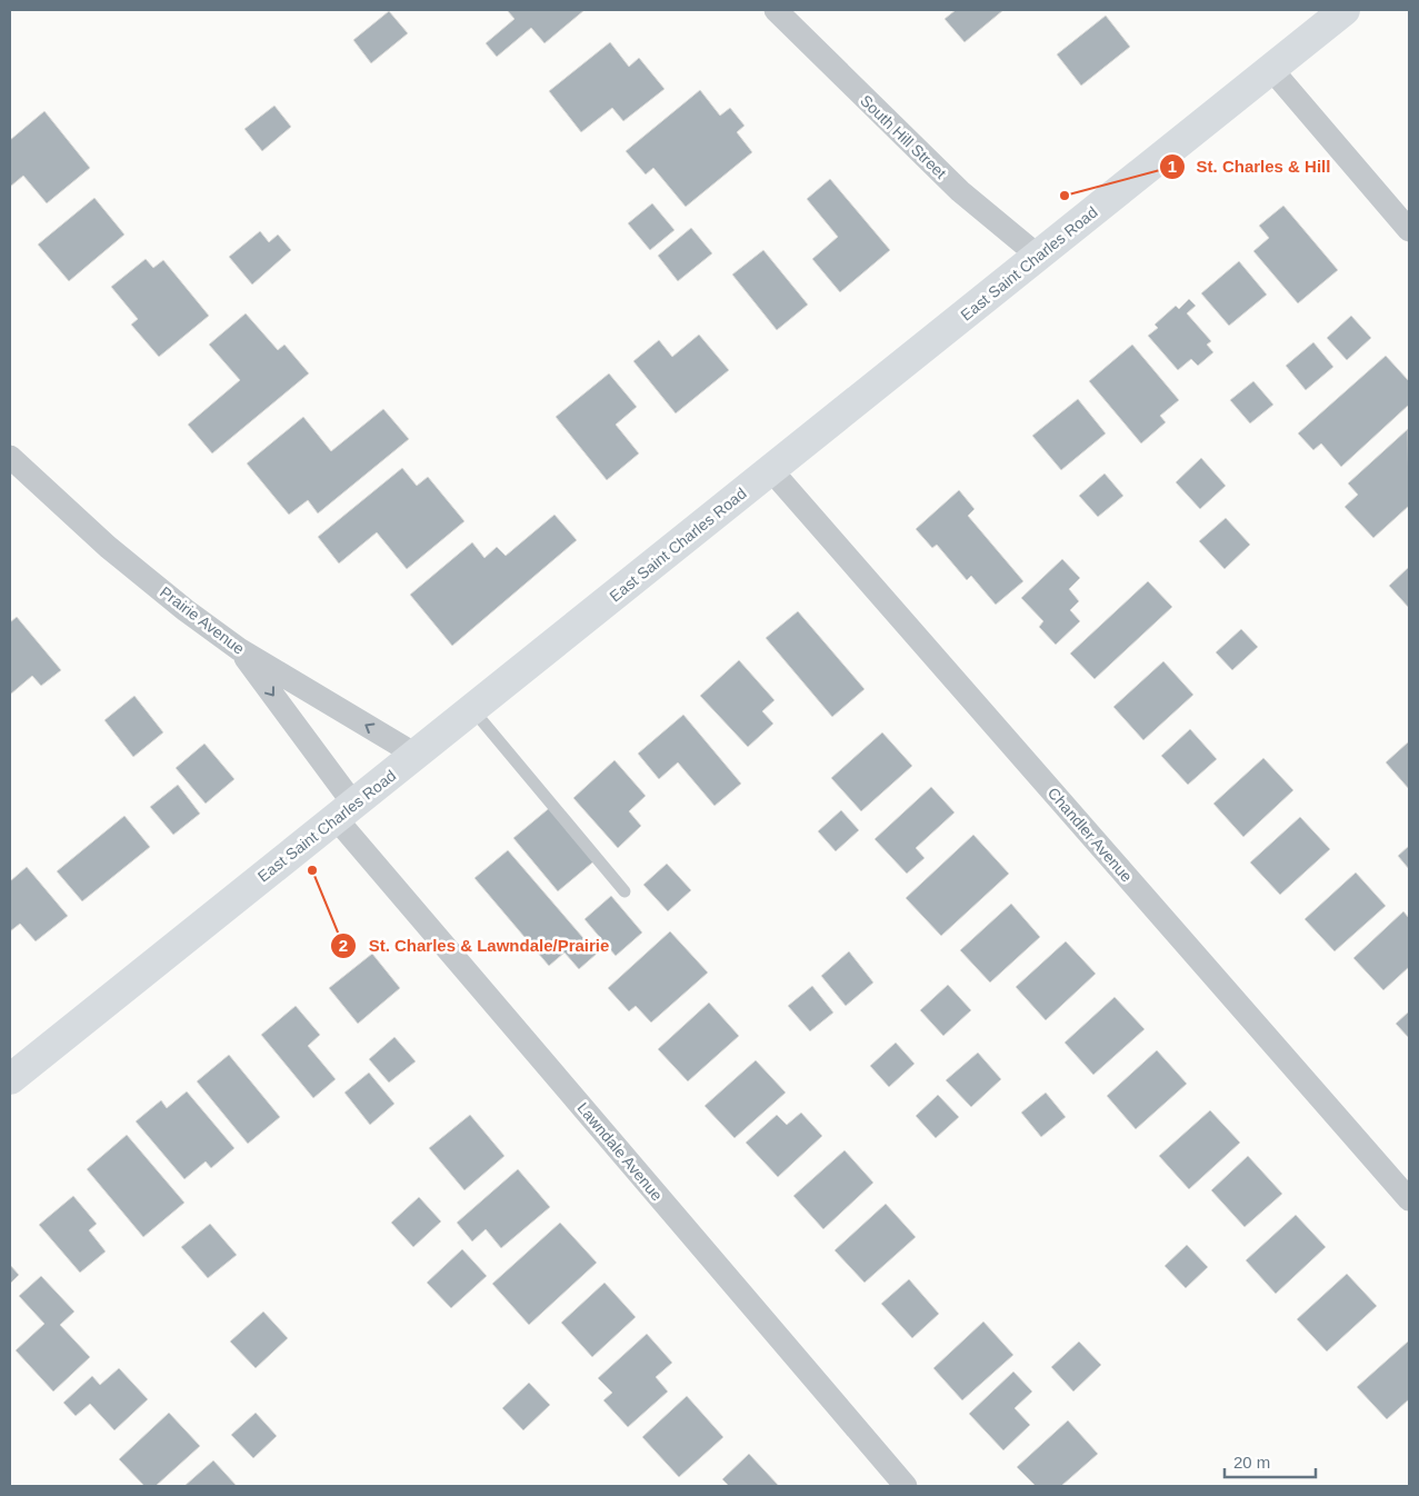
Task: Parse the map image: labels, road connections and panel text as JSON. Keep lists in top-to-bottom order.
{
  "streets": {
    "main road": ["East Saint Charles Road"],
    "street": [
      "South Hill Street",
      "Prairie Avenue",
      "Chandler Avenue",
      "Lawndale Avenue"
    ]
  },
  "crossings": [
    ["South Hill Street", "East Saint Charles Road"],
    ["East Saint Charles Road", "Prairie Avenue"],
    ["East Saint Charles Road", "Chandler Avenue"],
    ["East Saint Charles Road", "Lawndale Avenue"],
    ["Prairie Avenue", "Lawndale Avenue"]
  ],
  "one_way": ["Prairie Avenue"],
  "places": ["St. Charles & Hill", "St. Charles & Lawndale/Prairie"],
  "scale_bar": "20 m"
}
